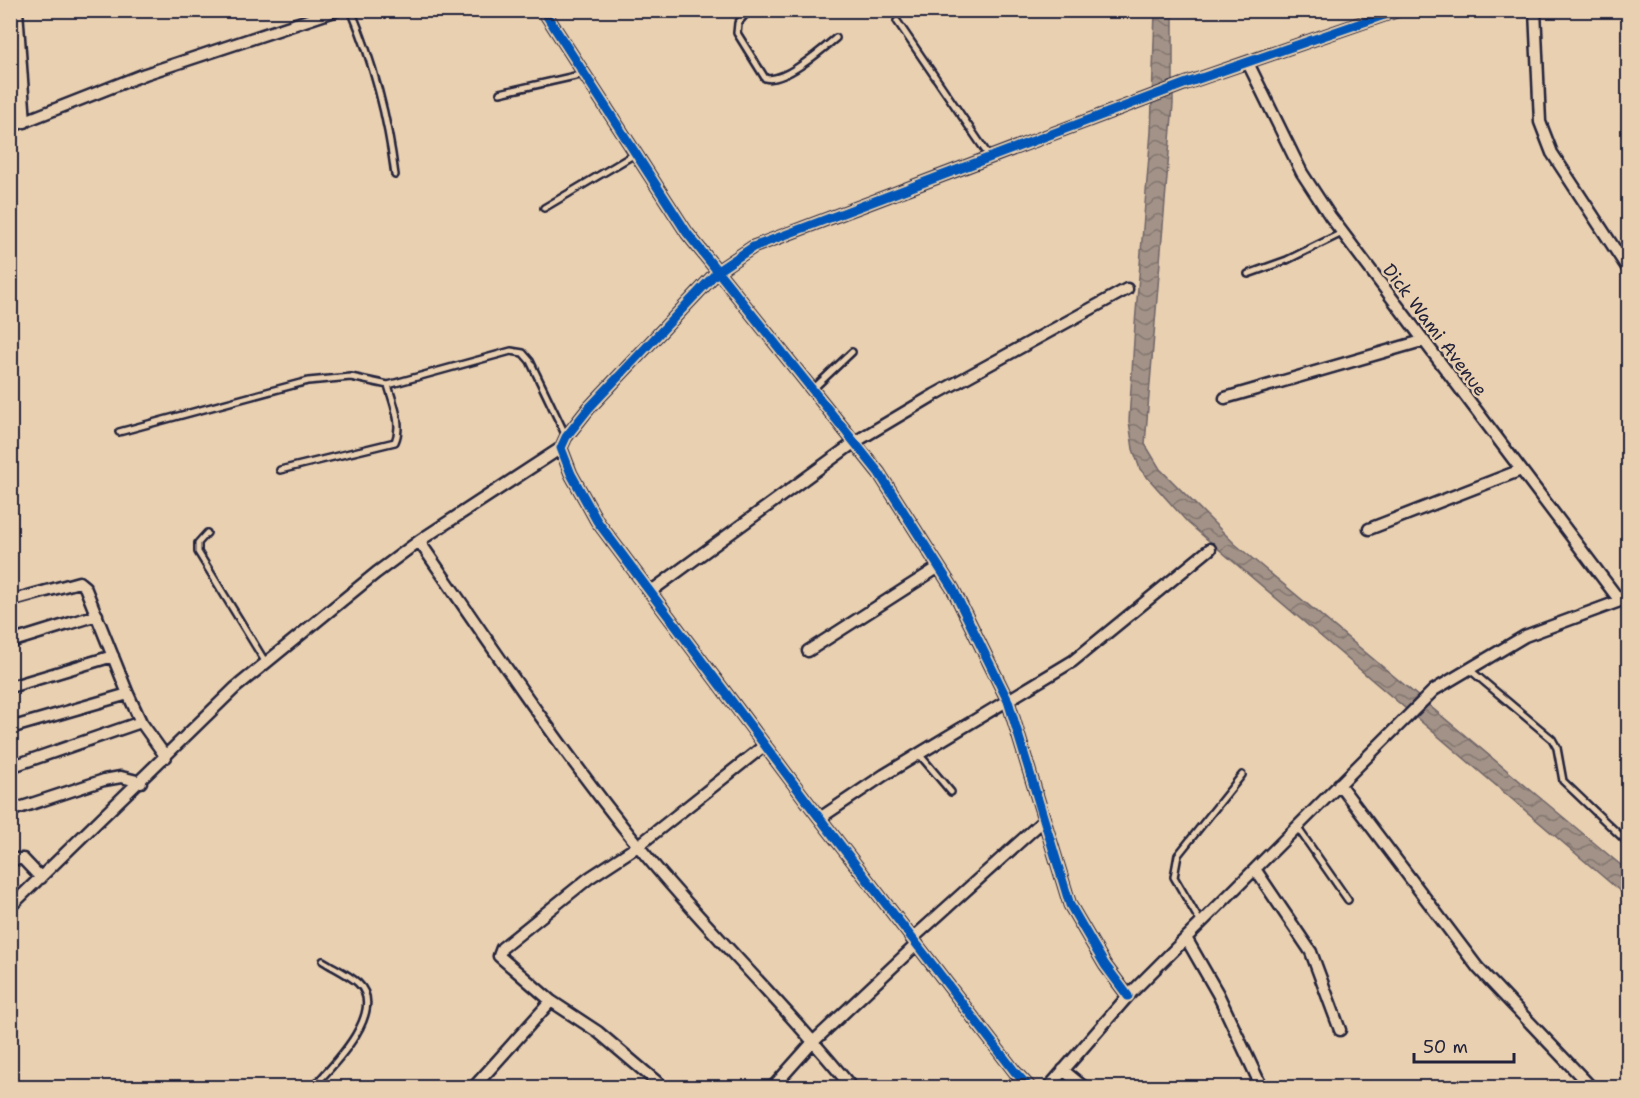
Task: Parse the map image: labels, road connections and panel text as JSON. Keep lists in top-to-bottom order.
{
  "streets": {
    "street": ["Dick Wami Avenue"]
  },
  "scale_bar": "50 m"
}
